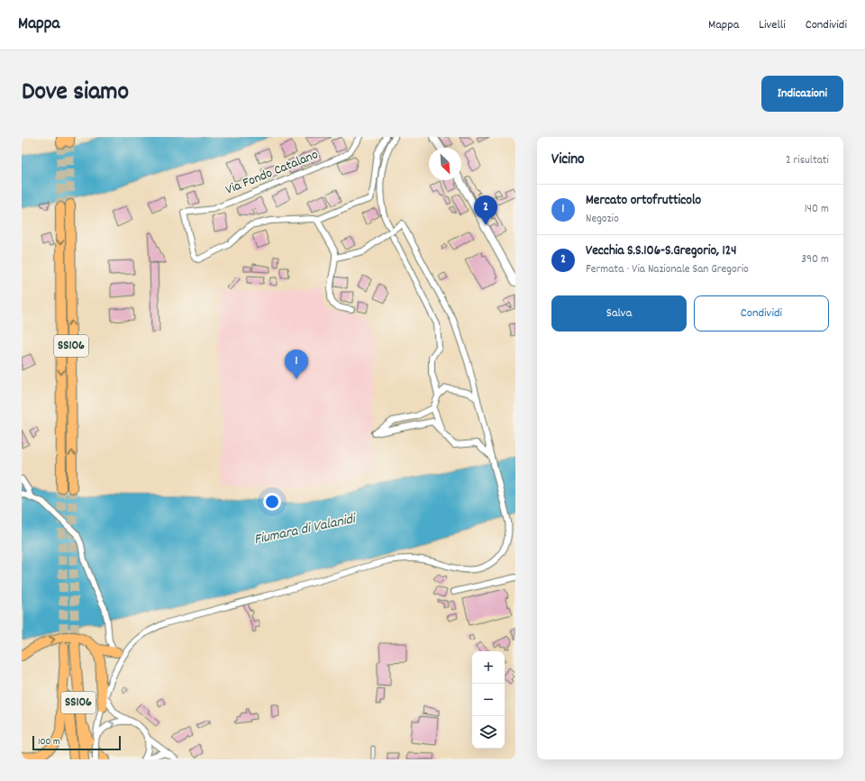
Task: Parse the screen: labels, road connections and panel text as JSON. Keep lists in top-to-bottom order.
{
  "streets": {
    "highway": ["SS106"],
    "street": ["Via Fondo Catalano"]
  },
  "water": ["Fiumara di Valanidi"],
  "scale_bar": "100 m",
  "north": "bottom right",
  "page": {
    "header": "Mappa",
    "nav": ["Mappa", "Livelli", "Condividi"],
    "title": "Dove siamo",
    "buttons": [
      "Indicazioni",
      ["Salva", "Condividi"]
    ],
    "heading": ["Vicino", "2 risultati"],
    "list": [
      {
        "mark": "1",
        "name": "Mercato ortofrutticolo",
        "note": "Negozio",
        "value": "140 m"
      },
      {
        "mark": "2",
        "name": "Vecchia S.S.106-S.Gregorio, 124",
        "note": "Fermata · Via Nazionale San Gregorio",
        "value": "390 m"
      }
    ],
    "pins": ["2", "1"],
    "map_buttons": ["+", "−"],
    "scale": "100 m"
  }
}
